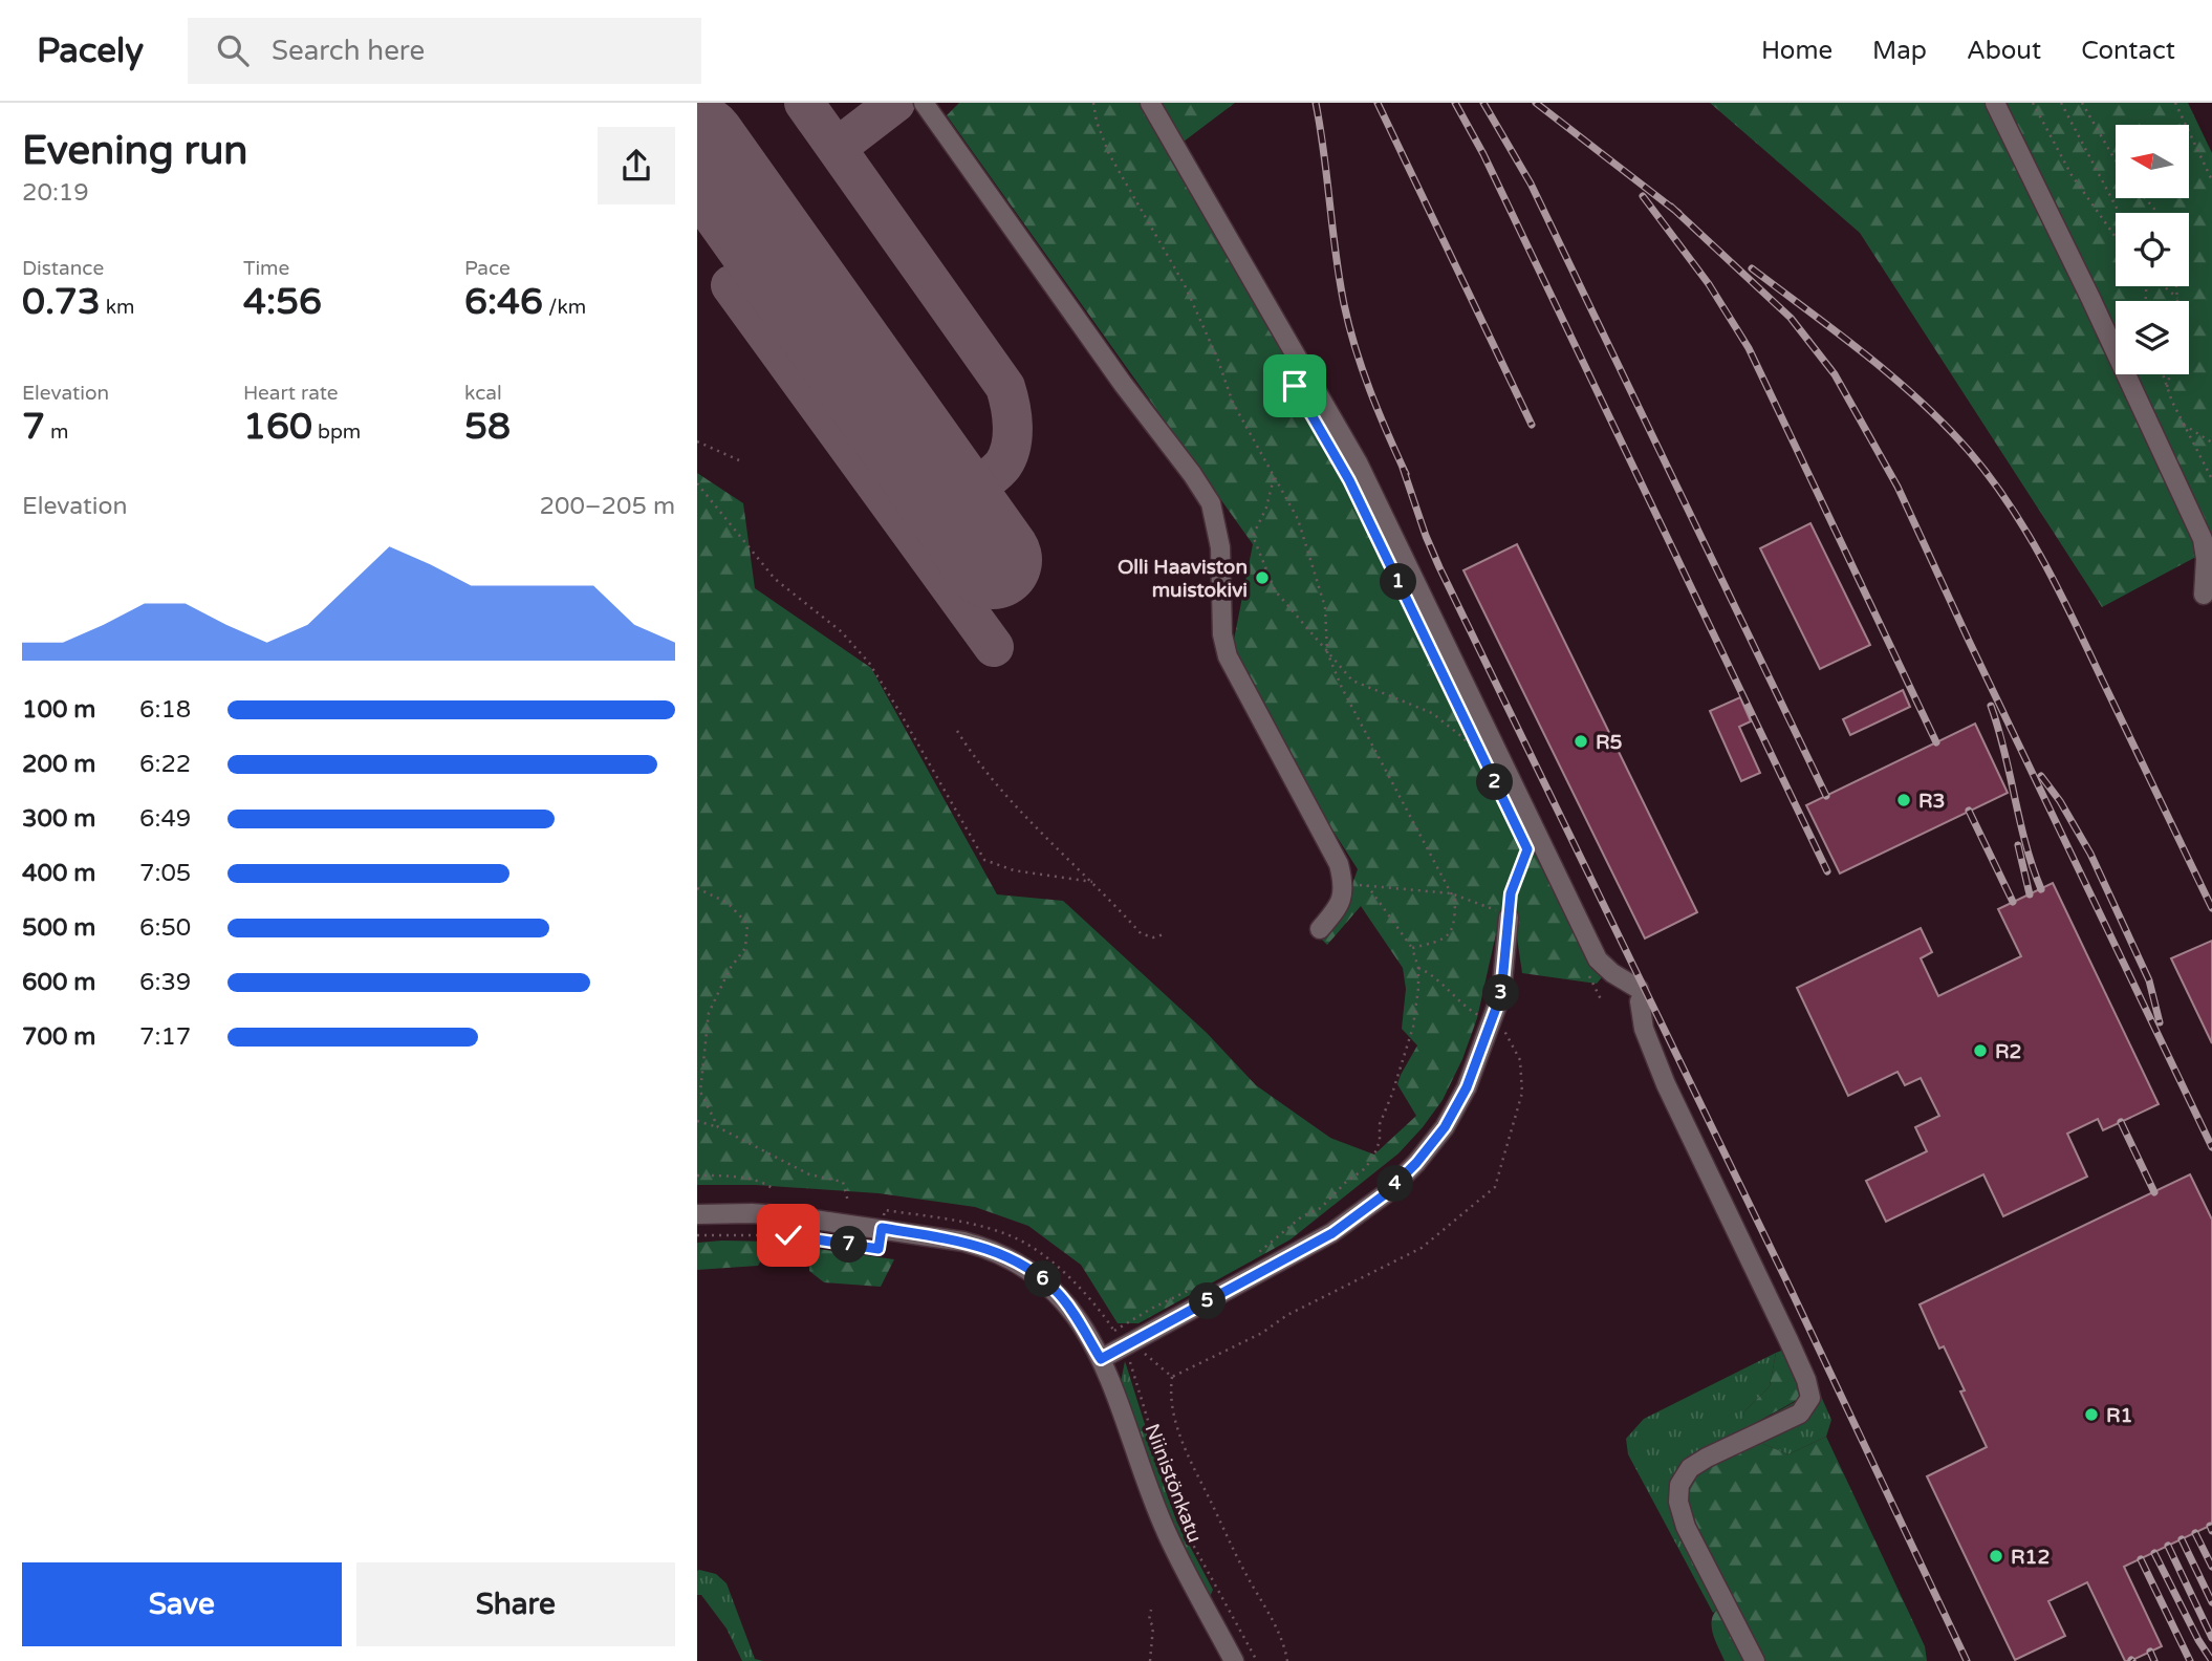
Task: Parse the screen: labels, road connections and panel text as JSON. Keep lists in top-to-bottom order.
{
  "streets": {
    "street": ["Niinistönkatu"]
  },
  "places": [
    "Olli Haaviston muistokivi",
    "R5",
    "R3",
    "R2",
    "R1",
    "R12"
  ],
  "north": "left",
  "page": {
    "header": "Pacely",
    "search": "Search here",
    "nav": [
      "Home",
      "Map",
      "About",
      "Contact"
    ],
    "heading": ["Evening run", "20:19"],
    "stats": [
      ["Distance", "0.73 km"],
      ["Time", "4:56"],
      ["Pace", "6:46 /km"],
      ["Elevation", "7 m"],
      ["Heart rate", "160 bpm"],
      ["kcal", "58"]
    ],
    "chart": ["Elevation", "200–205 m"],
    "pins": [
      "1",
      "2",
      "3",
      "4",
      "7",
      "6",
      "5"
    ],
    "list": [
      {
        "name": "100 m",
        "note": "6:18"
      },
      {
        "name": "200 m",
        "note": "6:22"
      },
      {
        "name": "300 m",
        "note": "6:49"
      },
      {
        "name": "400 m",
        "note": "7:05"
      },
      {
        "name": "500 m",
        "note": "6:50"
      },
      {
        "name": "600 m",
        "note": "6:39"
      },
      {
        "name": "700 m",
        "note": "7:17"
      }
    ],
    "buttons": ["Save", "Share"]
  }
}
